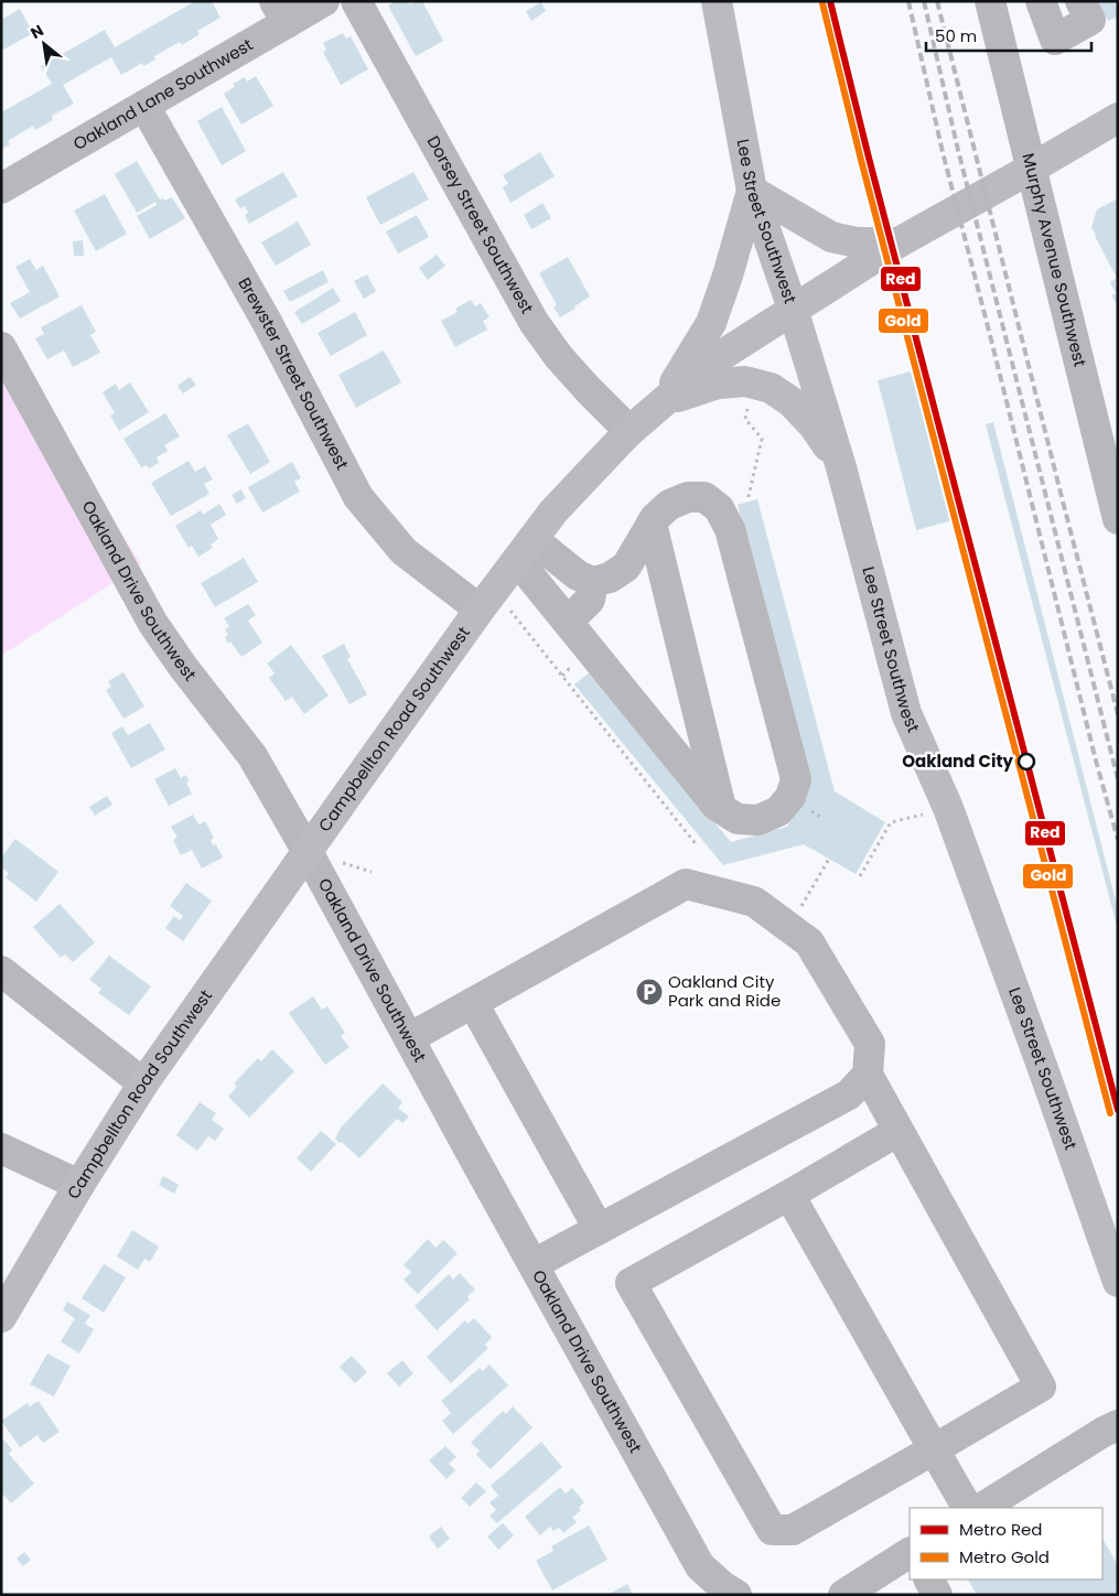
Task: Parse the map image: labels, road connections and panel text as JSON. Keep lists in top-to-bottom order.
{
  "streets": {
    "main road": ["Lee Street Southwest", "Campbellton Road Southwest"],
    "street": [
      "Oakland Lane Southwest",
      "Dorsey Street Southwest",
      "Murphy Avenue Southwest",
      "Brewster Street Southwest",
      "Oakland Drive Southwest"
    ]
  },
  "crossings": [
    ["Oakland Lane Southwest", "Brewster Street Southwest"],
    ["Lee Street Southwest", "Campbellton Road Southwest"],
    ["Dorsey Street Southwest", "Campbellton Road Southwest"],
    ["Murphy Avenue Southwest", "Campbellton Road Southwest"],
    ["Brewster Street Southwest", "Campbellton Road Southwest"],
    ["Oakland Drive Southwest", "Campbellton Road Southwest"]
  ],
  "places": {
    "other": ["Oakland City"],
    "parking": ["Oakland City Park and Ride"]
  },
  "lines": ["metro line Red", "metro line Gold"],
  "legend": ["Metro Red", "Metro Gold"],
  "scale_bar": "50 m",
  "north": "top left"
}
